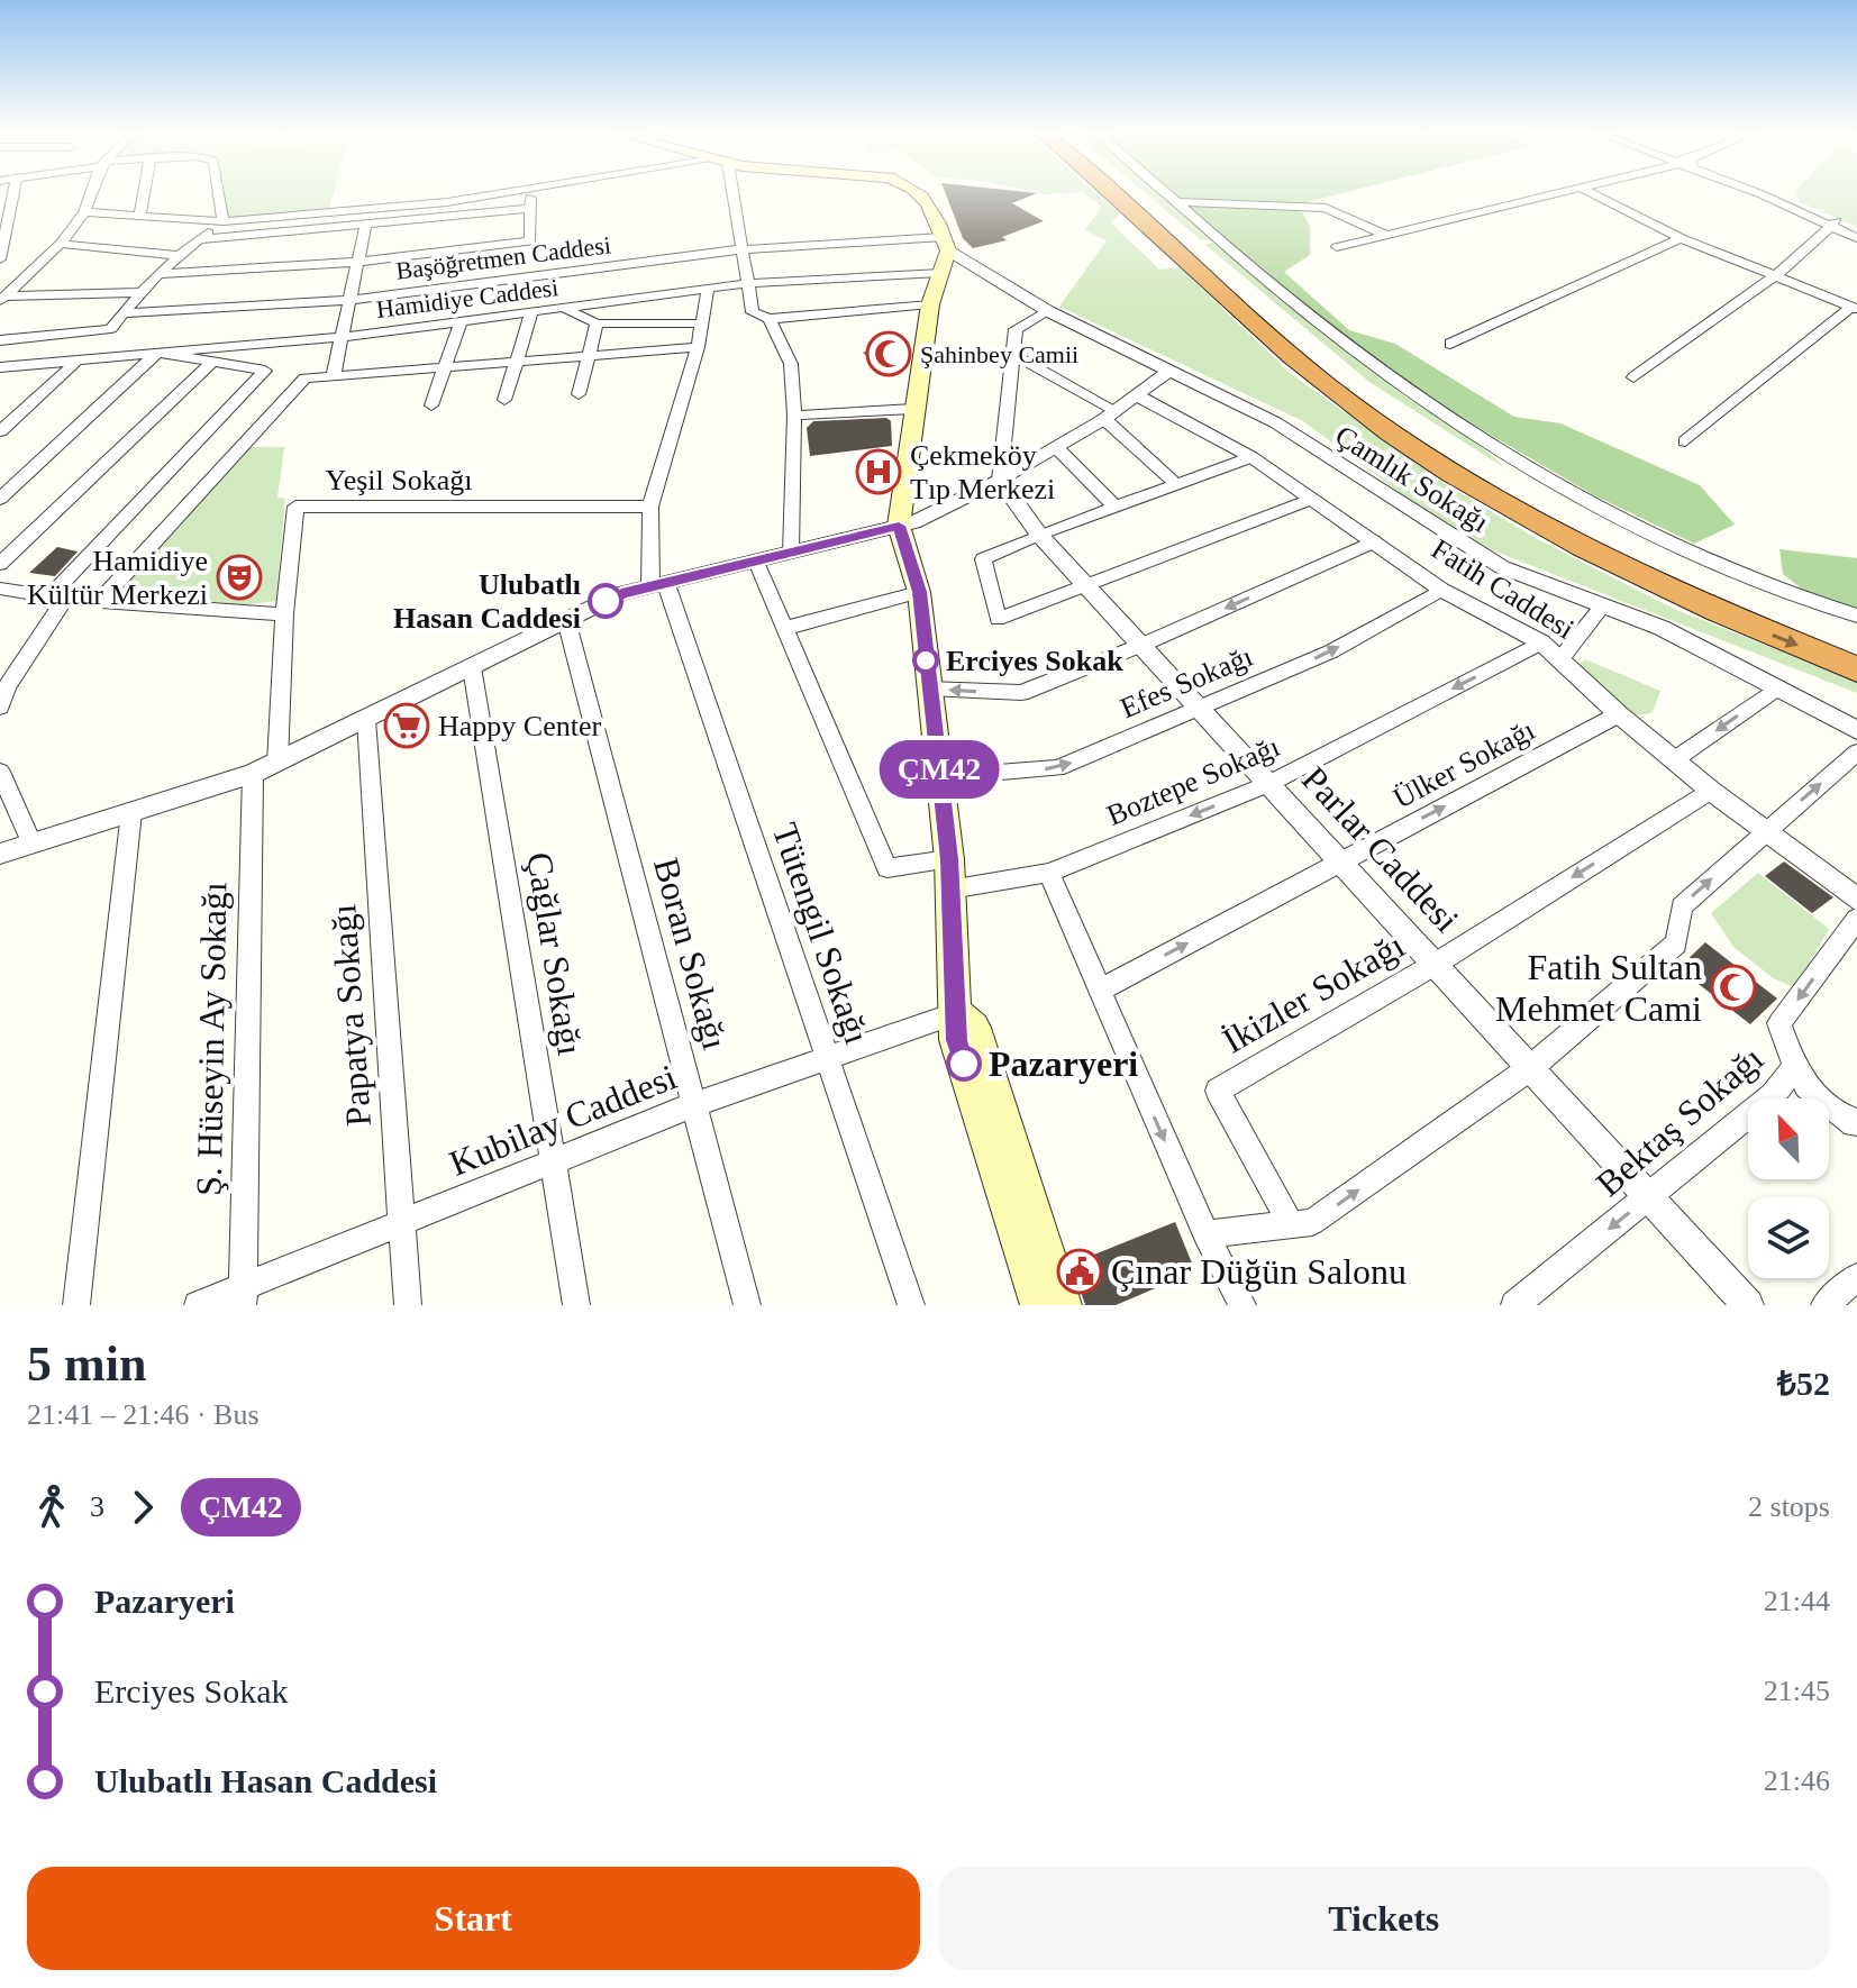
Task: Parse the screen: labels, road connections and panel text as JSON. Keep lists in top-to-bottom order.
{
  "streets": {
    "street": [
      "Başöğretmen Caddesi",
      "Hamidiye Caddesi",
      "Çamlık Sokağı",
      "Yeşil Sokağı",
      "Fatih Caddesi",
      "Efes Sokağı",
      "Ülker Sokağı",
      "Boztepe Sokağı",
      "Parlar Caddesi",
      "Tütengil Sokağı",
      "Çağlar Sokağı",
      "Boran Sokağı",
      "İkizler Sokağı",
      "Papatya Sokağı",
      "Ş. Hüseyin Ay Sokağı",
      "Kubilay Caddesi",
      "Bektaş Sokağı"
    ]
  },
  "crossings": [
    ["Başöğretmen Caddesi", "Çamlık Sokağı"],
    ["Hamidiye Caddesi", "Tütengil Sokağı"],
    ["Yeşil Sokağı", "Tütengil Sokağı"],
    ["Fatih Caddesi", "Efes Sokağı"],
    ["Fatih Caddesi", "Ülker Sokağı"],
    ["Fatih Caddesi", "Boztepe Sokağı"],
    ["Fatih Caddesi", "İkizler Sokağı"],
    ["Efes Sokağı", "Parlar Caddesi"],
    ["Ülker Sokağı", "Parlar Caddesi"],
    ["Boztepe Sokağı", "Parlar Caddesi"],
    ["Parlar Caddesi", "İkizler Sokağı"],
    ["Parlar Caddesi", "Bektaş Sokağı"],
    ["Tütengil Sokağı", "Kubilay Caddesi"],
    ["Çağlar Sokağı", "Kubilay Caddesi"],
    ["Boran Sokağı", "Kubilay Caddesi"],
    ["Papatya Sokağı", "Kubilay Caddesi"],
    ["Ş. Hüseyin Ay Sokağı", "Kubilay Caddesi"]
  ],
  "one_way": ["Ülker Sokağı", "Boztepe Sokağı"],
  "places": {
    "mosque": ["Şahinbey Camii", "Fatih Sultan Mehmet Cami"],
    "hospital": ["Çekmeköy Tıp Merkezi"],
    "theatre": ["Hamidiye Kültür Merkezi"],
    "other": ["Ulubatlı Hasan Caddesi", "Erciyes Sokak", "Pazaryeri"],
    "supermarket": ["Happy Center"],
    "public building": ["Çınar Düğün Salonu"]
  },
  "lines": ["bus line ÇM42"],
  "north": "top left",
  "page": {
    "on_map": "ÇM42",
    "heading": ["5 min", "21:41 – 21:46 · Bus", "₺52"],
    "legs": ["3", "ÇM42", "2 stops"],
    "list": [
      {
        "name": "Pazaryeri",
        "value": "21:44"
      },
      {
        "name": "Erciyes Sokak",
        "value": "21:45"
      },
      {
        "name": "Ulubatlı Hasan Caddesi",
        "value": "21:46"
      }
    ],
    "buttons": ["Start", "Tickets"]
  }
}
